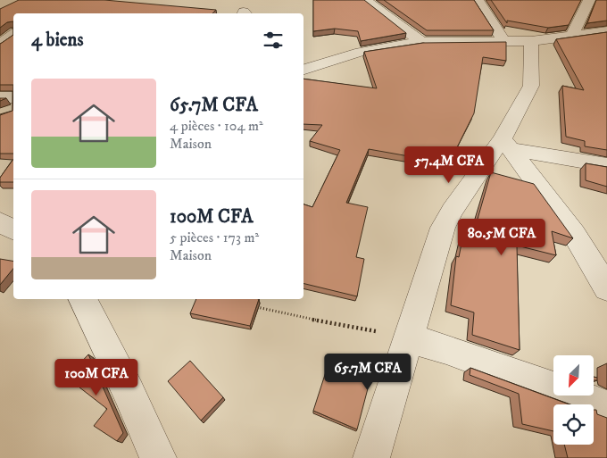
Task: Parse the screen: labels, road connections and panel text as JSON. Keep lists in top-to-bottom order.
{
  "north": "bottom left",
  "page": {
    "heading": "4 biens",
    "list": [
      {
        "name": "65.7M CFA",
        "note": "4 pièces · 104 m² · Maison"
      },
      {
        "name": "100M CFA",
        "note": "5 pièces · 173 m² · Maison"
      }
    ],
    "price": [
      "57.4M CFA",
      "80.5M CFA",
      "65.7M CFA",
      "100M CFA"
    ]
  }
}
